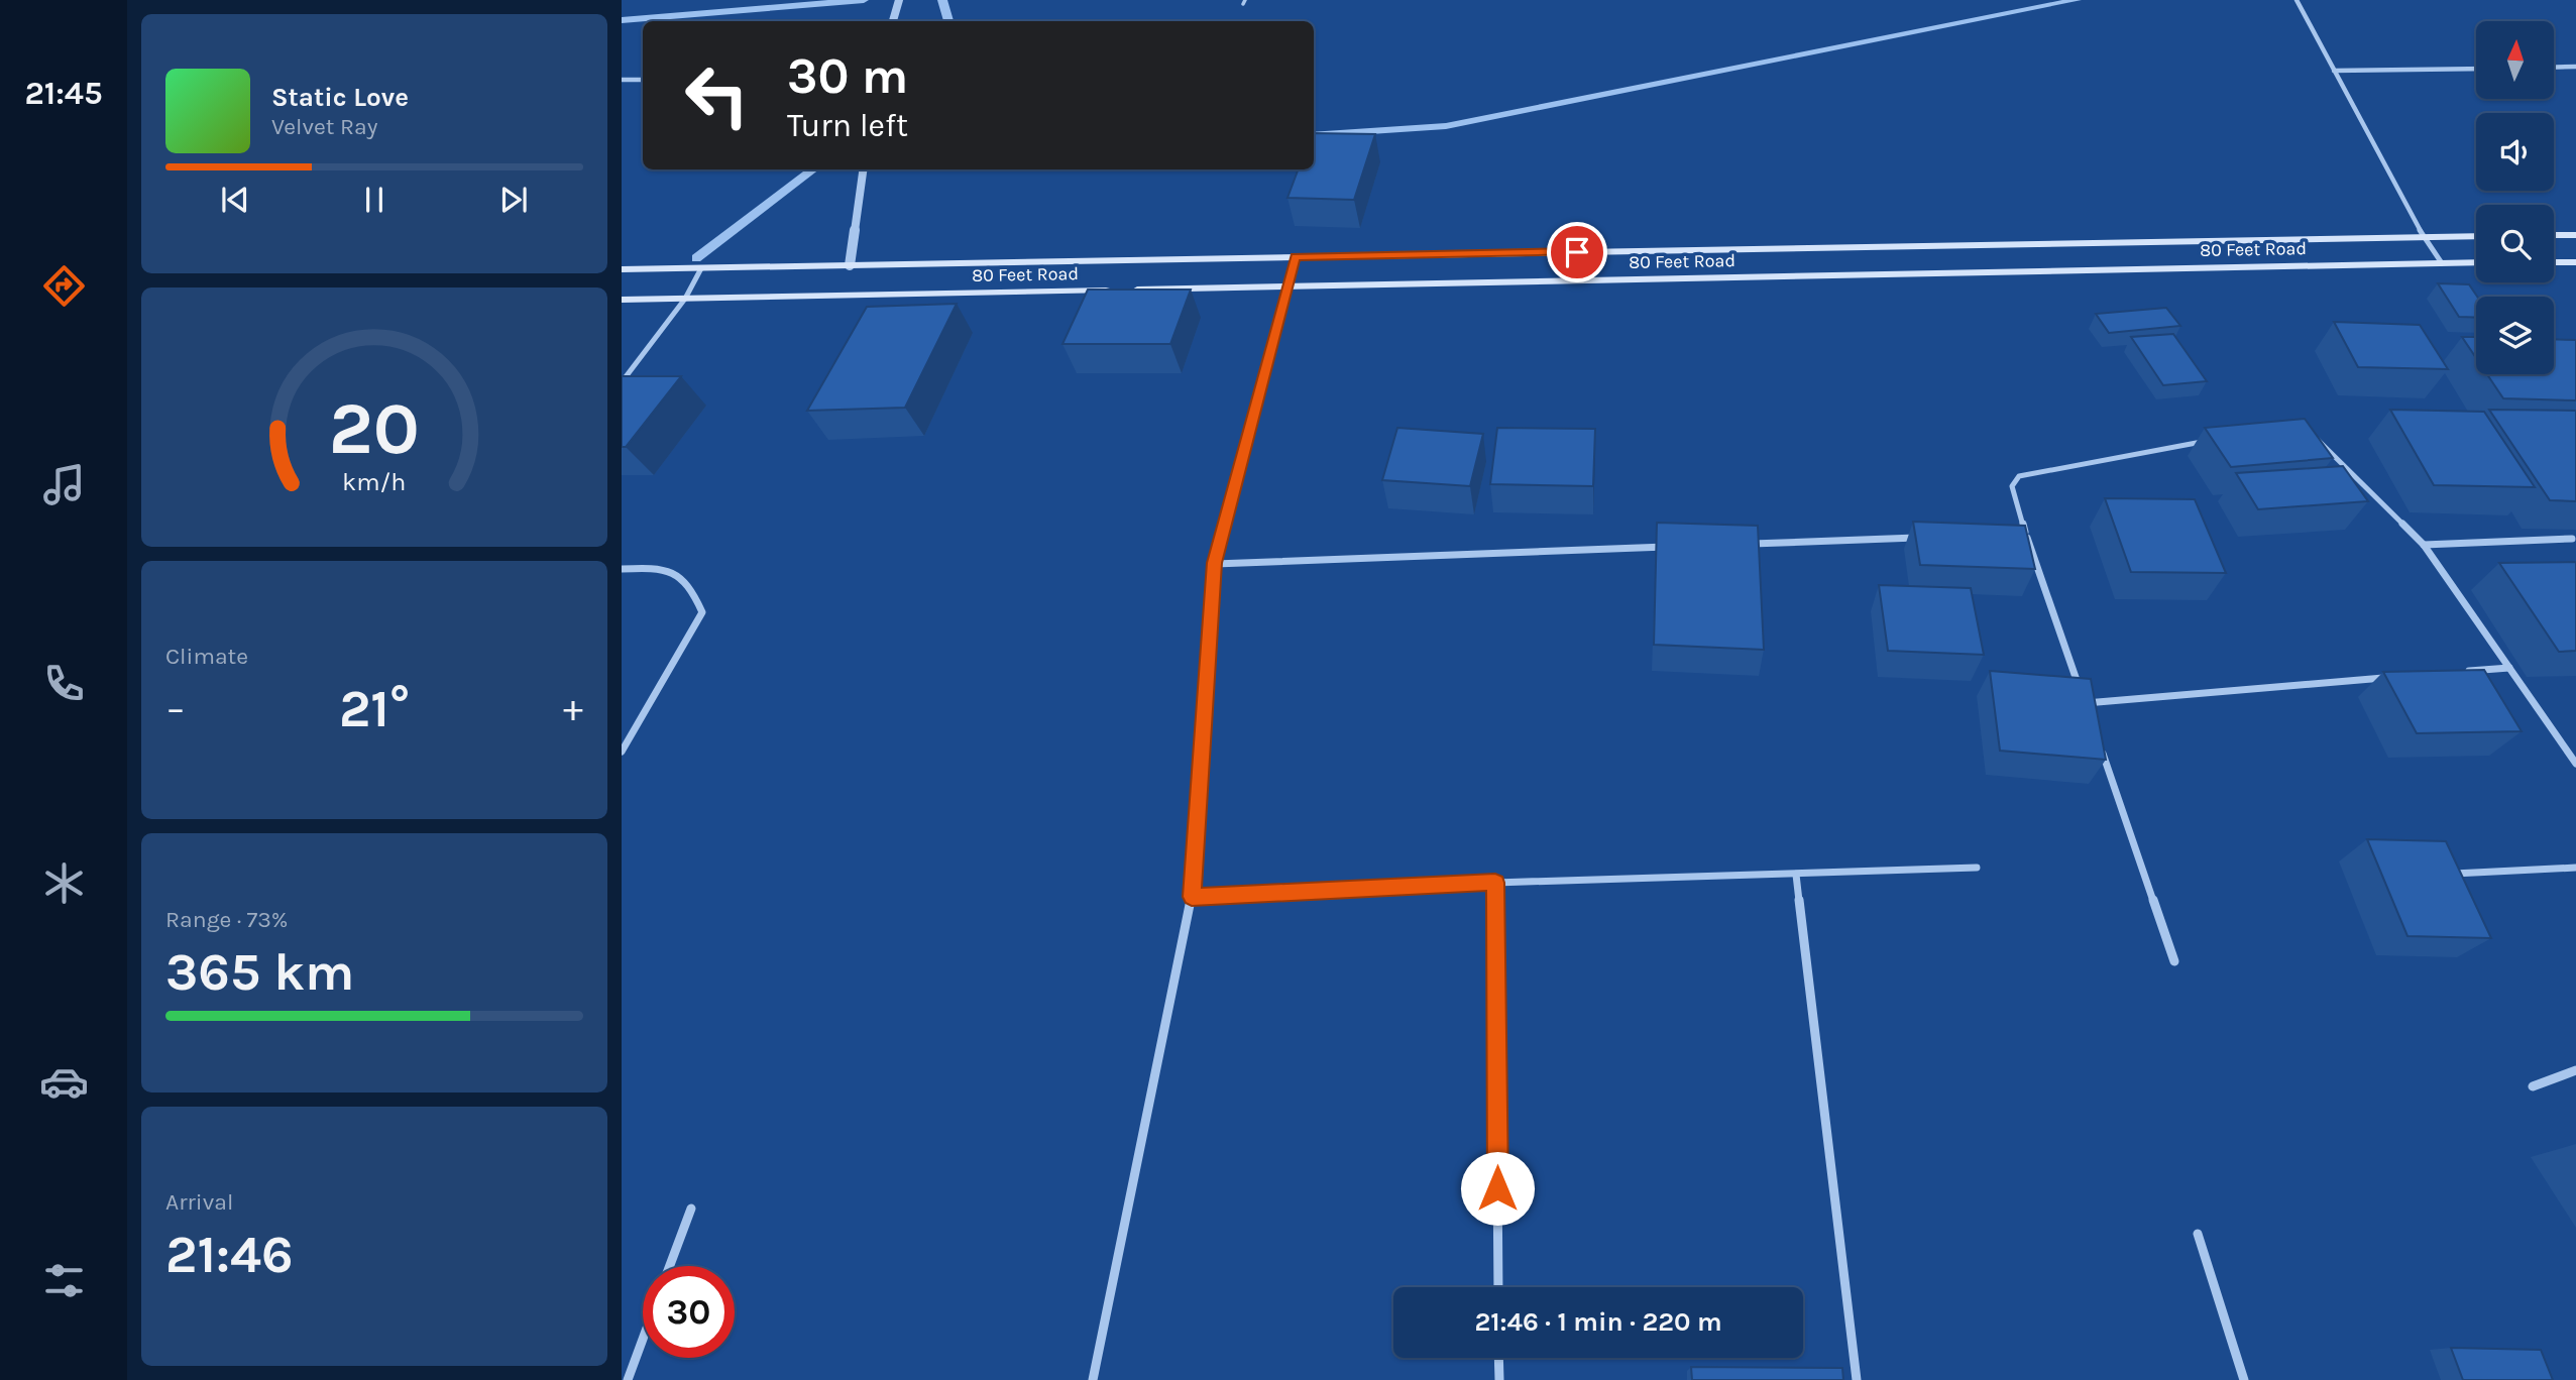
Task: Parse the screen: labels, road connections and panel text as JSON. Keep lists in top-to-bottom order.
{
  "streets": {
    "main road": ["80 Feet Road"]
  },
  "north": "top",
  "page": {
    "tabs": "21:45",
    "turn": ["30 m", "Turn left"],
    "song": ["Static Love", "Velvet Ray"],
    "tile": [
      "Climate",
      ["Range · 73%", "365 km"],
      ["Arrival", "21:46"]
    ],
    "heat": ["−", "21°", "+"],
    "limit": "30",
    "trip": "21:46 · 1 min · 220 m",
    "gauge": ["20", "km/h"]
  }
}
